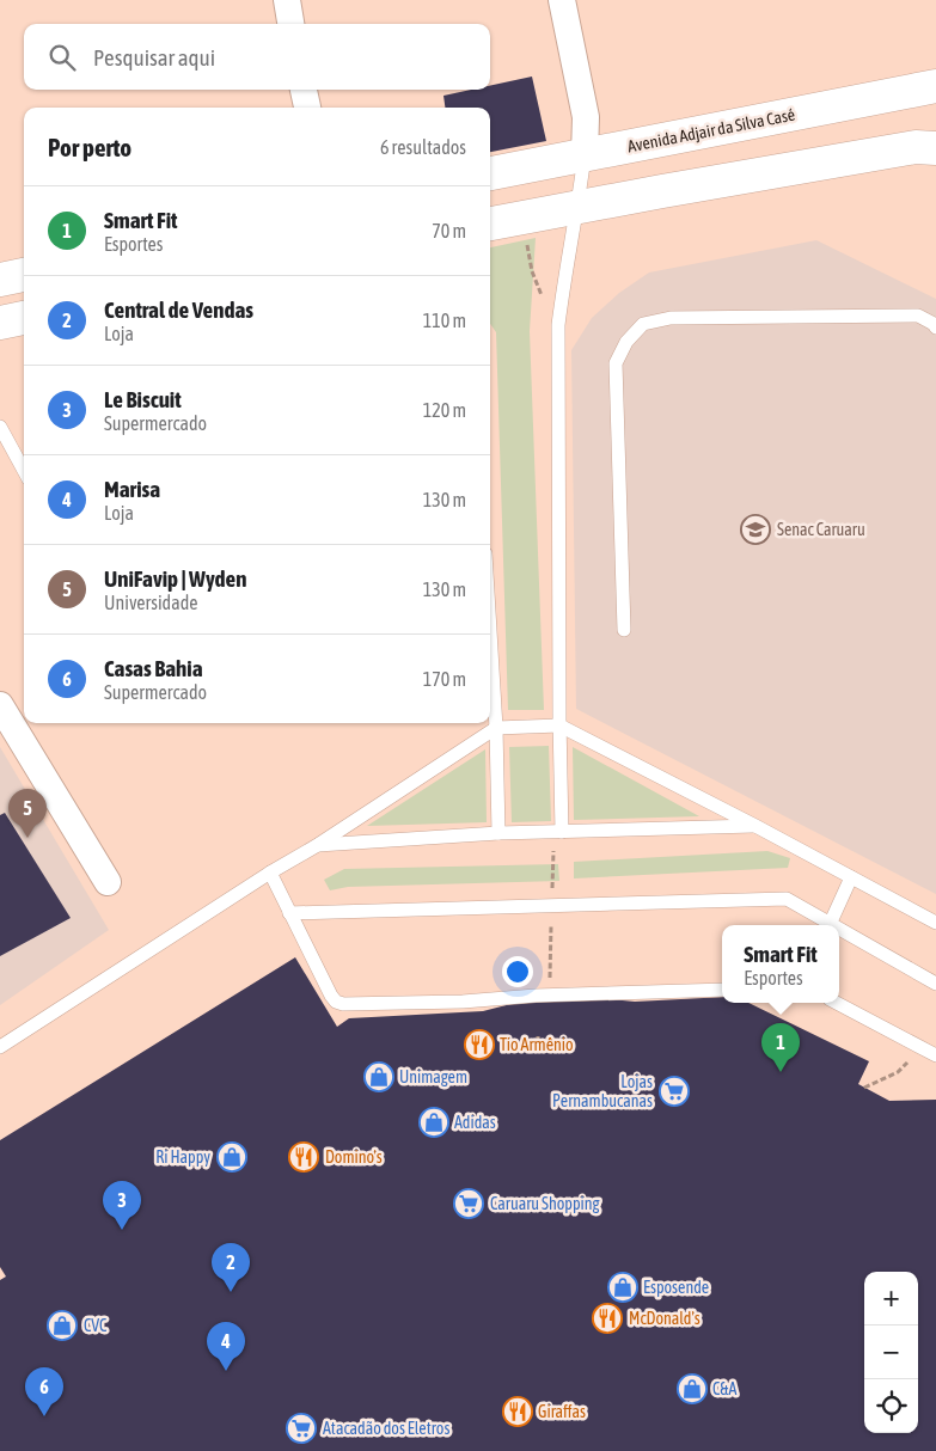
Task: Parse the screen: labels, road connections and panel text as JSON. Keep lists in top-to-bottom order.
{
  "streets": {
    "main road": ["Avenida Adjair da Silva Casé"]
  },
  "places": {
    "school or university": ["Senac Caruaru"],
    "restaurant": [
      "Tio Armênio",
      "Domino's",
      "McDonald's",
      "Giraffas"
    ],
    "shop": [
      "Unimagem",
      "Adidas",
      "Ri Happy",
      "Esposende",
      "CVC",
      "C&A"
    ],
    "supermarket": ["Lojas Pernambucanas", "Caruaru Shopping", "Atacadão dos Eletros"]
  },
  "page": {
    "search": "Pesquisar aqui",
    "heading": ["Por perto", "6 resultados"],
    "list": [
      {
        "mark": "1",
        "name": "Smart Fit",
        "note": "Esportes",
        "value": "70 m"
      },
      {
        "mark": "2",
        "name": "Central de Vendas",
        "note": "Loja",
        "value": "110 m"
      },
      {
        "mark": "3",
        "name": "Le Biscuit",
        "note": "Supermercado",
        "value": "120 m"
      },
      {
        "mark": "4",
        "name": "Marisa",
        "note": "Loja",
        "value": "130 m"
      },
      {
        "mark": "5",
        "name": "UniFavip | Wyden",
        "note": "Universidade",
        "value": "130 m"
      },
      {
        "mark": "6",
        "name": "Casas Bahia",
        "note": "Supermercado",
        "value": "170 m"
      }
    ],
    "pins": [
      "5",
      "1",
      "3",
      "2",
      "4",
      "6"
    ],
    "popup": ["Smart Fit", "Esportes"],
    "map_buttons": ["+", "−"]
  }
}
